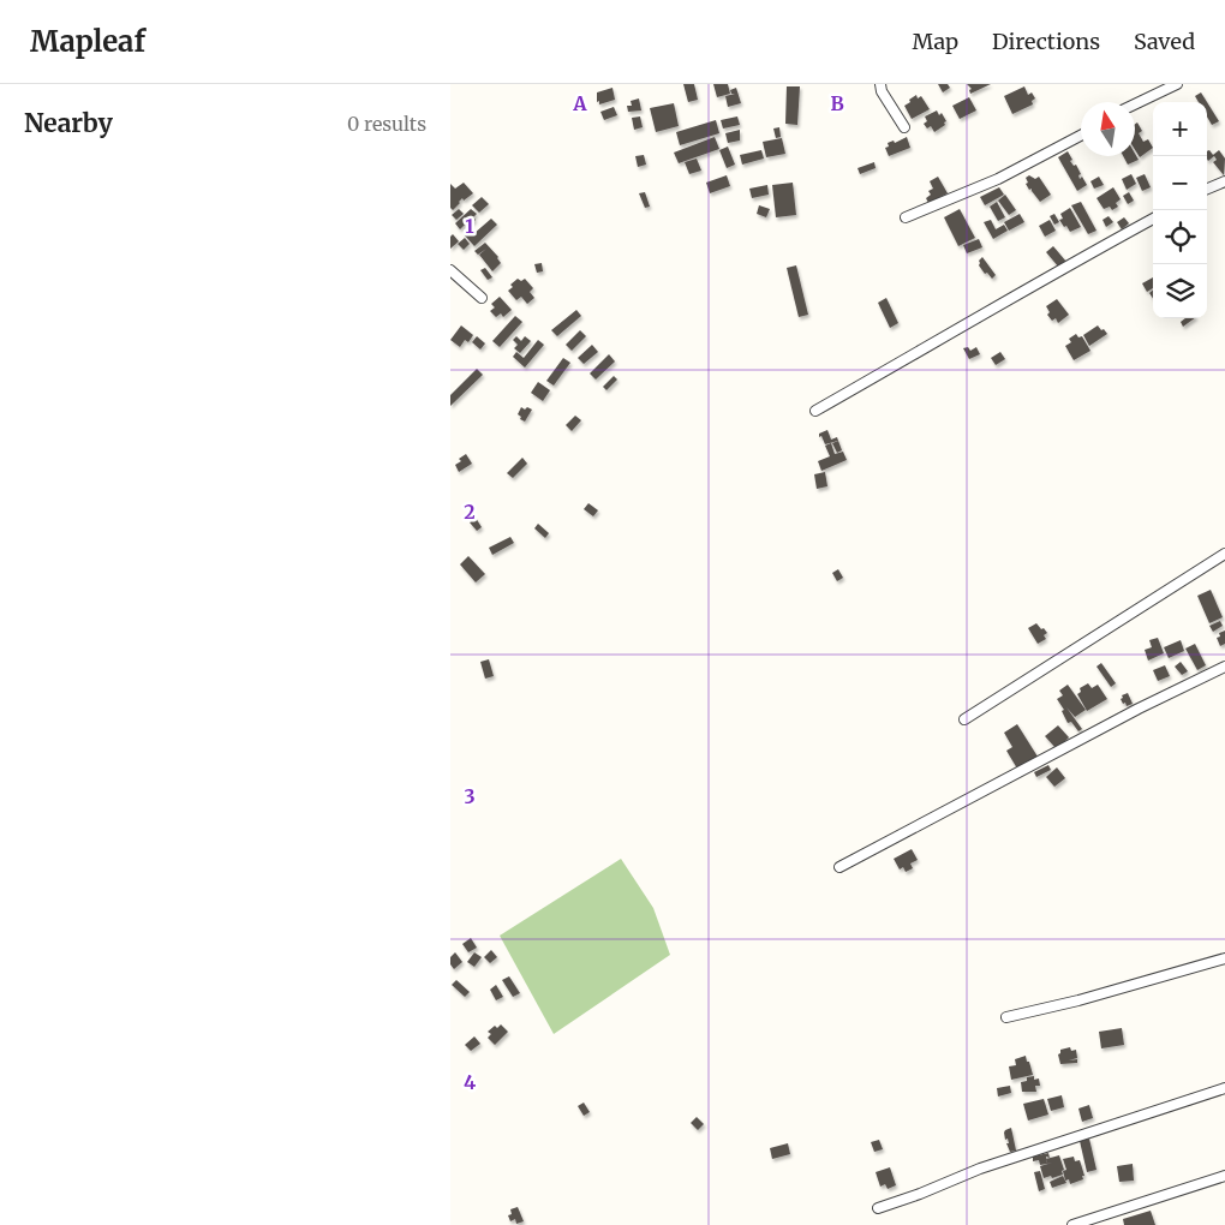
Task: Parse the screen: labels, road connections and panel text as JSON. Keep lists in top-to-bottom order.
{
  "north": "top",
  "page": {
    "header": "Mapleaf",
    "nav": ["Map", "Directions", "Saved"],
    "heading": ["Nearby", "0 results"],
    "map_buttons": ["+", "−"]
  },
  "grid": {
    "columns": ["A", "B"],
    "rows": [
      "1",
      "2",
      "3",
      "4"
    ]
  }
}
